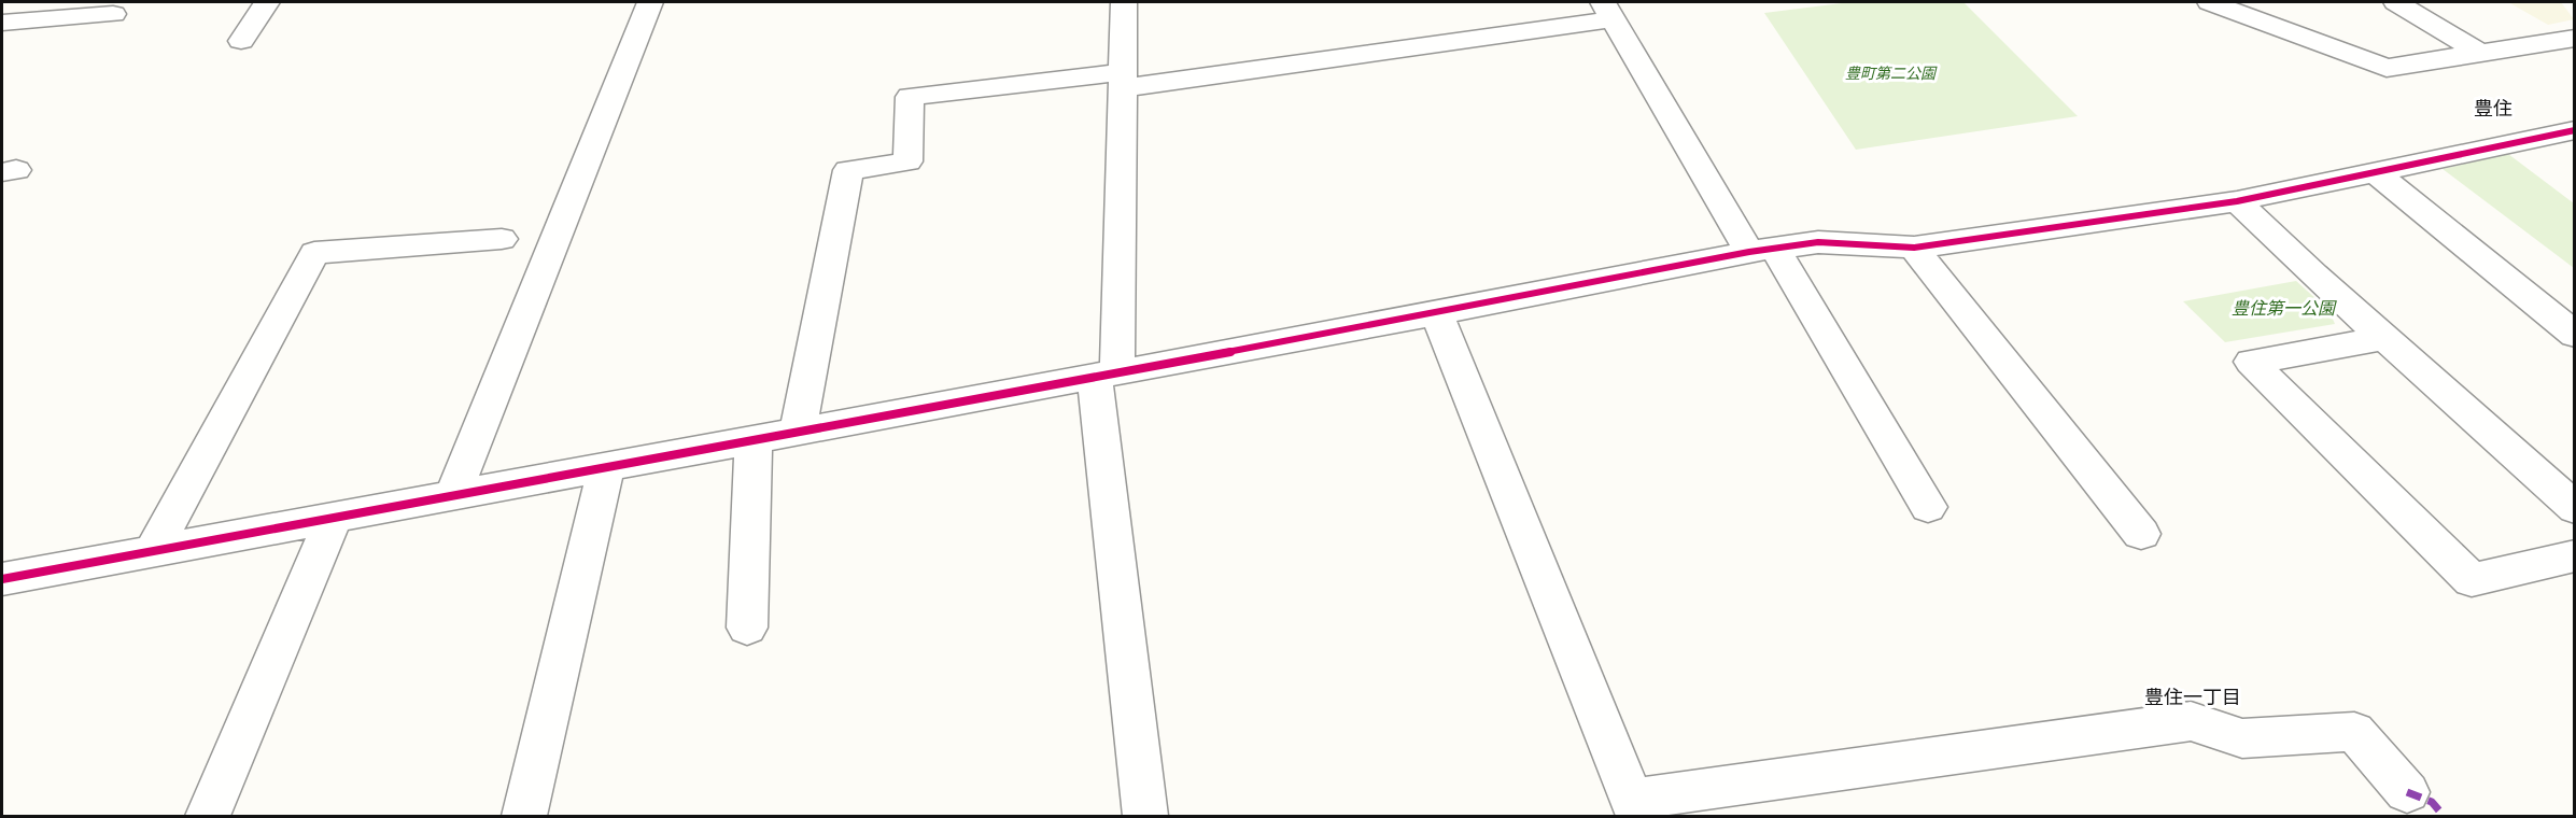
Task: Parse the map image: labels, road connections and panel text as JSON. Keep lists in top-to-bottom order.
{
  "districts": ["豊住", "豊住一丁目"],
  "parks": ["豊町第二公園", "豊住第一公園"]
}
